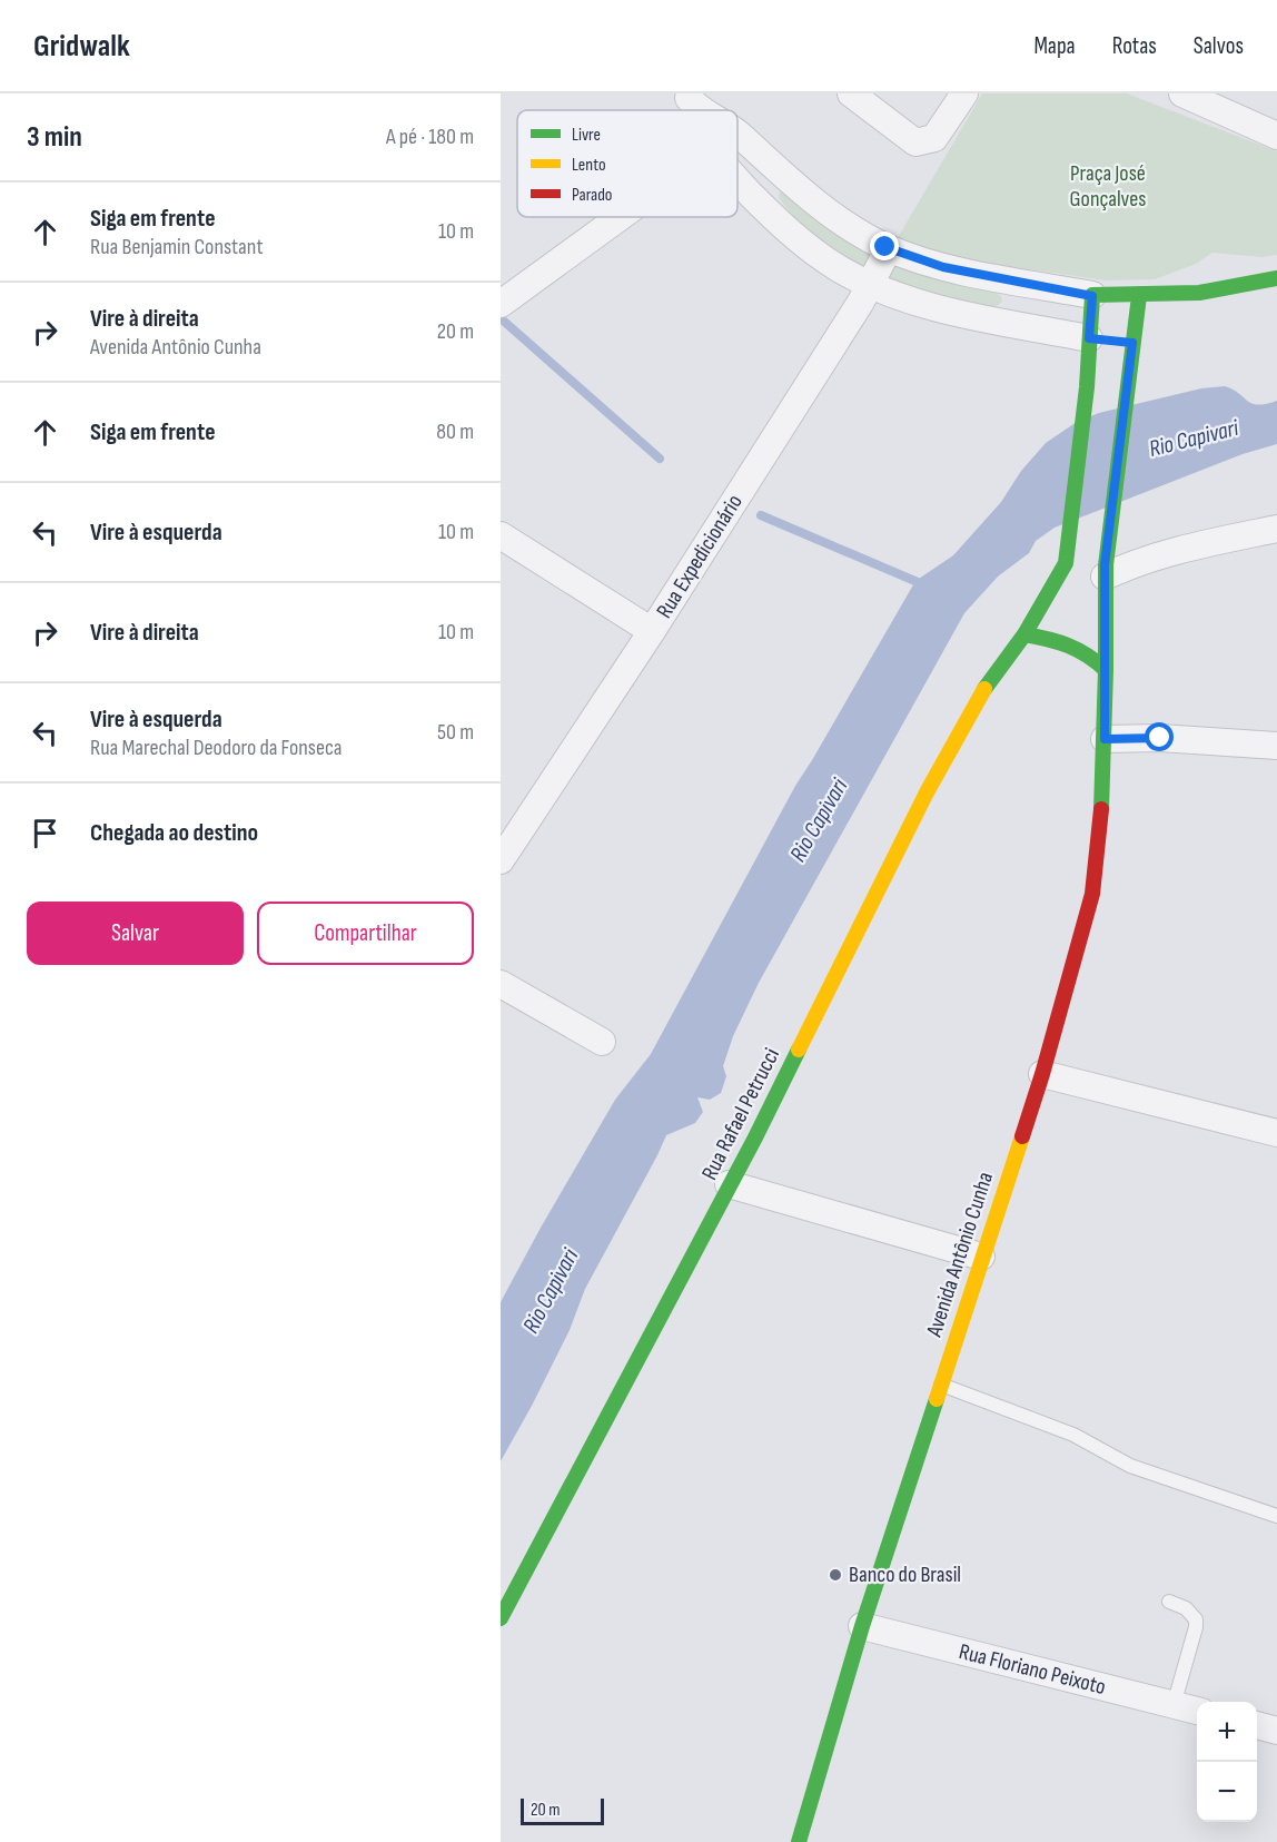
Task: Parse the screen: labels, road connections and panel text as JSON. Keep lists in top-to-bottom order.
{
  "streets": {
    "street": [
      "Rua Expedicionário",
      "Rua Rafael Petrucci",
      "Avenida Antônio Cunha",
      "Rua Floriano Peixoto"
    ]
  },
  "crossings": [
    ["Avenida Antônio Cunha", "Rua Floriano Peixoto"]
  ],
  "water": ["Rio Capivari"],
  "parks": ["Praça José Gonçalves"],
  "places": ["Banco do Brasil"],
  "legend": ["Livre", "Lento", "Parado"],
  "scale_bar": "20 m",
  "page": {
    "header": "Gridwalk",
    "nav": ["Mapa", "Rotas", "Salvos"],
    "heading": ["3 min", "A pé · 180 m"],
    "list": [
      ["Siga em frente", "Rua Benjamin Constant", "10 m"],
      ["Vire à direita", "Avenida Antônio Cunha", "20 m"],
      ["Siga em frente", "80 m"],
      ["Vire à esquerda", "10 m"],
      ["Vire à direita", "10 m"],
      ["Vire à esquerda", "Rua Marechal Deodoro da Fonseca", "50 m"],
      "Chegada ao destino"
    ],
    "buttons": ["Salvar", "Compartilhar"],
    "map_buttons": ["+", "−"],
    "scale": "20 m"
  }
}
